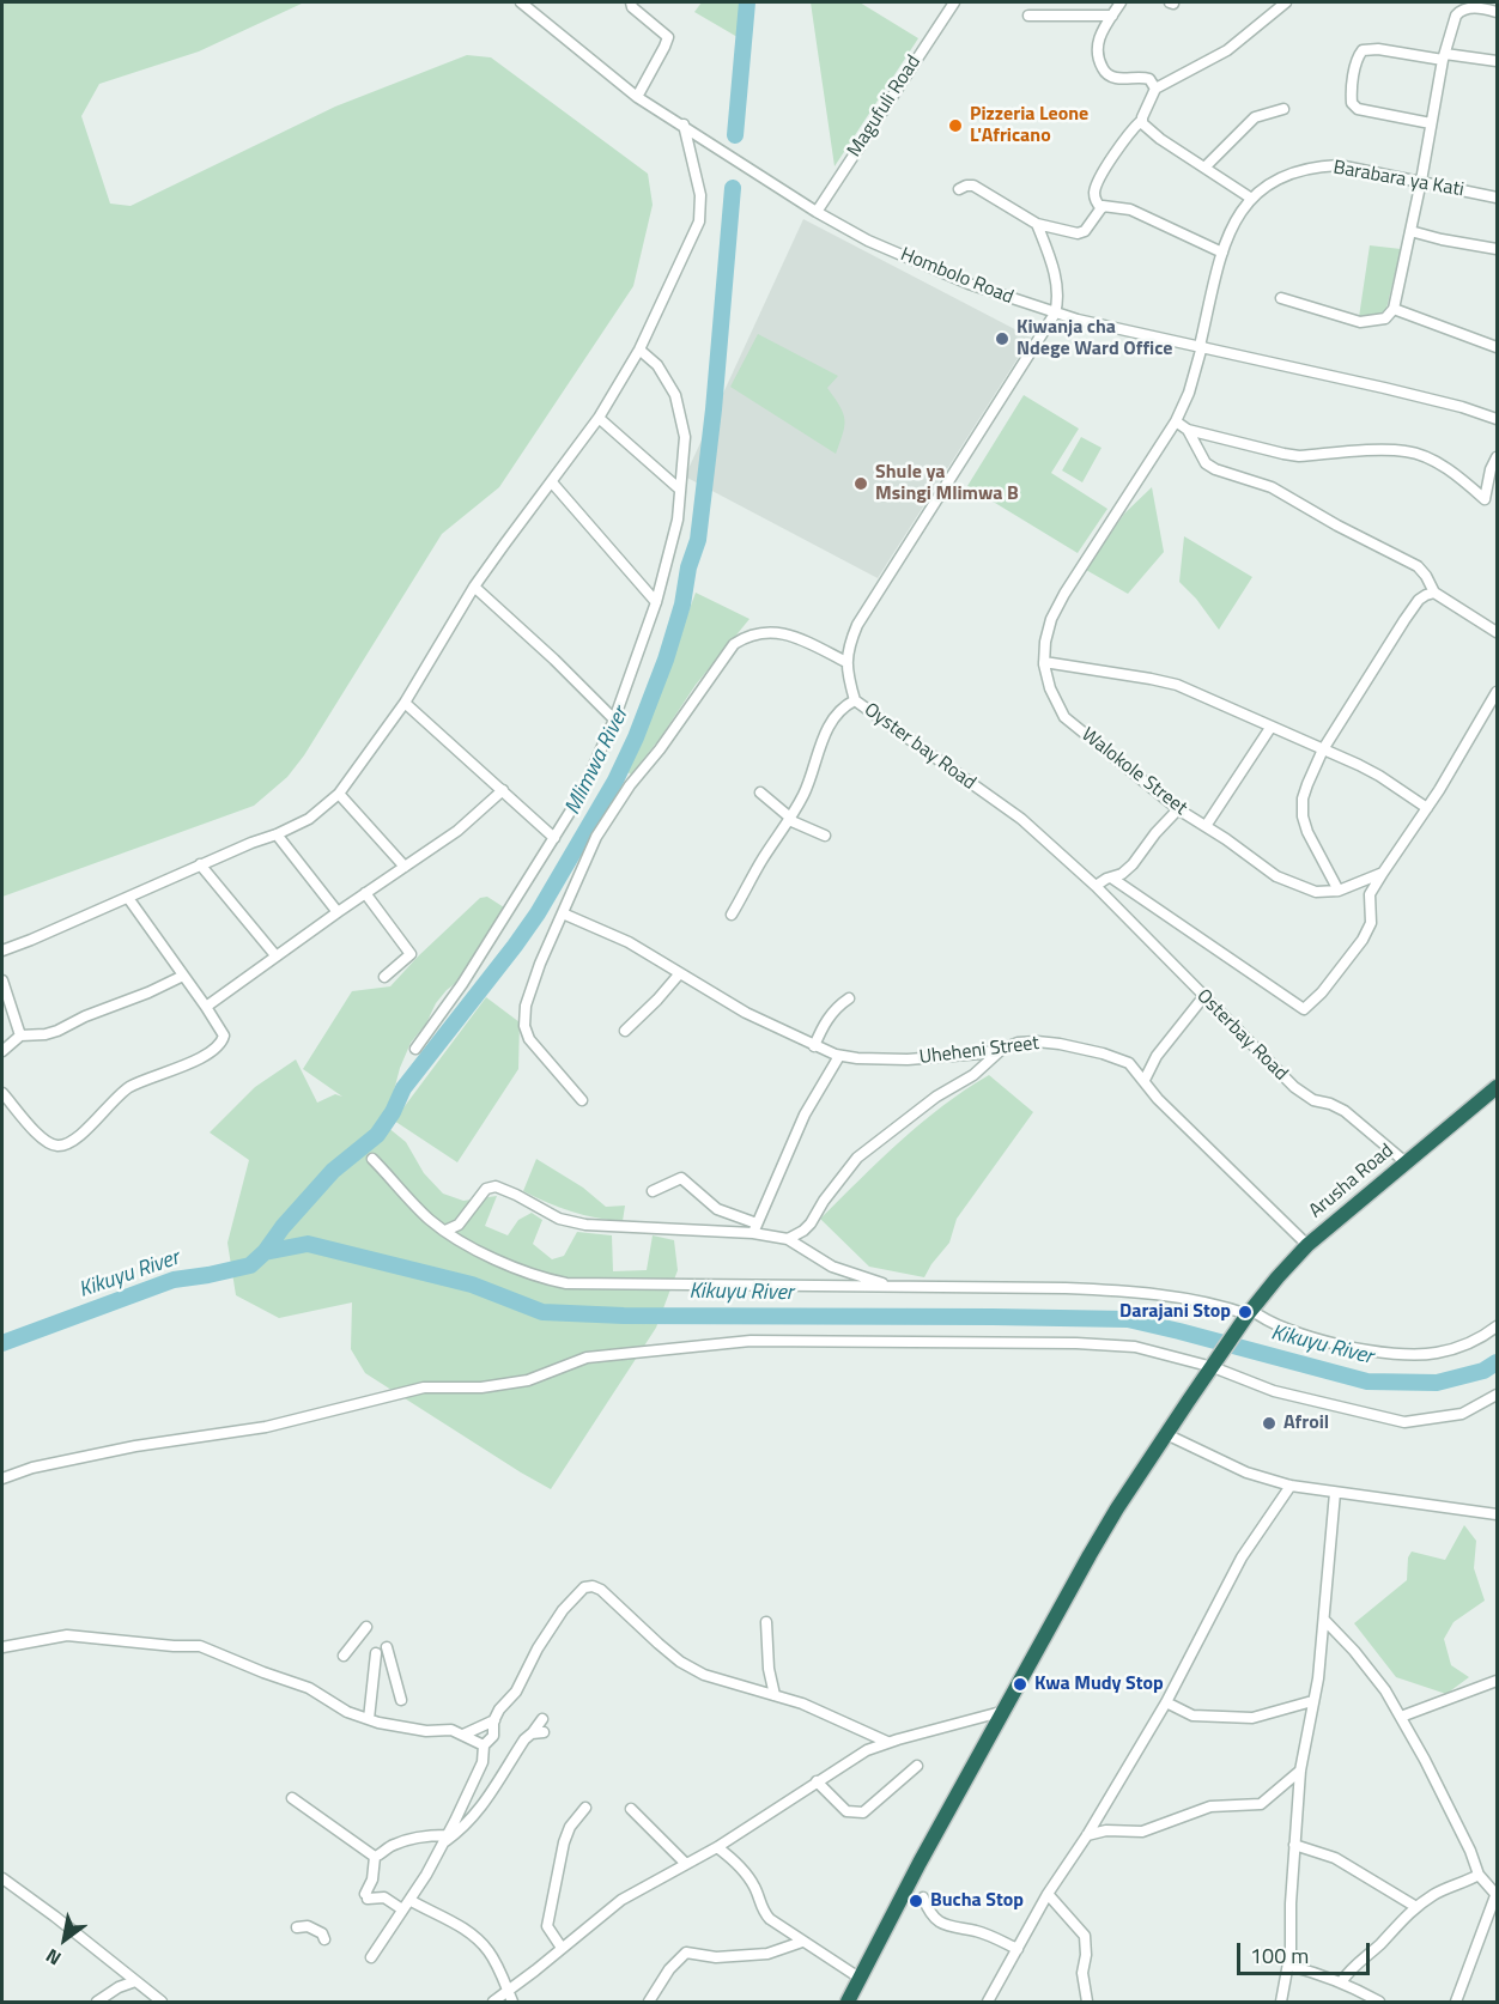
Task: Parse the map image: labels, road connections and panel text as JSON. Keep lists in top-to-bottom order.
{
  "streets": {
    "highway": ["Arusha Road"],
    "street": [
      "Magufuli Road",
      "Barabara ya Kati",
      "Hombolo Road",
      "Oyster bay Road",
      "Walokole Street",
      "Osterbay Road",
      "Uheheni Street"
    ]
  },
  "crossings": [
    ["Magufuli Road", "Hombolo Road"],
    ["Hombolo Road", "Oyster bay Road"],
    ["Hombolo Road", "Walokole Street"],
    ["Oyster bay Road", "Osterbay Road"],
    ["Osterbay Road", "Arusha Road"],
    ["Uheheni Street", "Arusha Road"]
  ],
  "water": ["Mlimwa River", "Kikuyu River"],
  "places": [
    "Pizzeria Leone L'Africano",
    "Kiwanja cha Ndege Ward Office",
    "Shule ya Msingi Mlimwa B",
    "Darajani Stop",
    "Afroil",
    "Kwa Mudy Stop",
    "Bucha Stop"
  ],
  "scale_bar": "100 m",
  "north": "bottom left"
}
